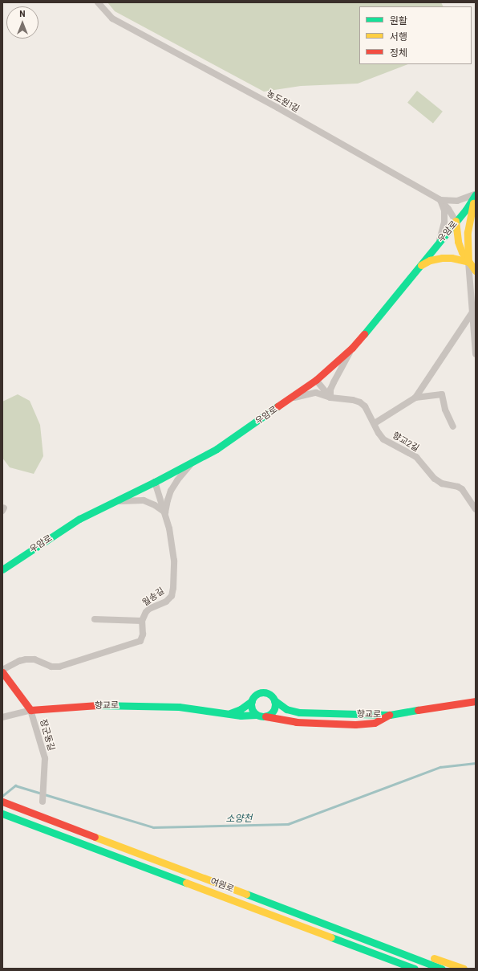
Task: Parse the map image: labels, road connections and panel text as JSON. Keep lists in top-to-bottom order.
{
  "streets": {
    "main road": ["우암로", "향교로", "여원로"],
    "street": [
      "농도원1길",
      "향교2길",
      "월송길",
      "장군동길"
    ]
  },
  "crossings": [
    ["농도원1길", "우암로"],
    ["우암로", "향교2길"],
    ["우암로", "월송길"],
    ["향교로", "장군동길"]
  ],
  "water": ["소양천"],
  "legend": ["원활", "서행", "정체"],
  "north": "top"
}
